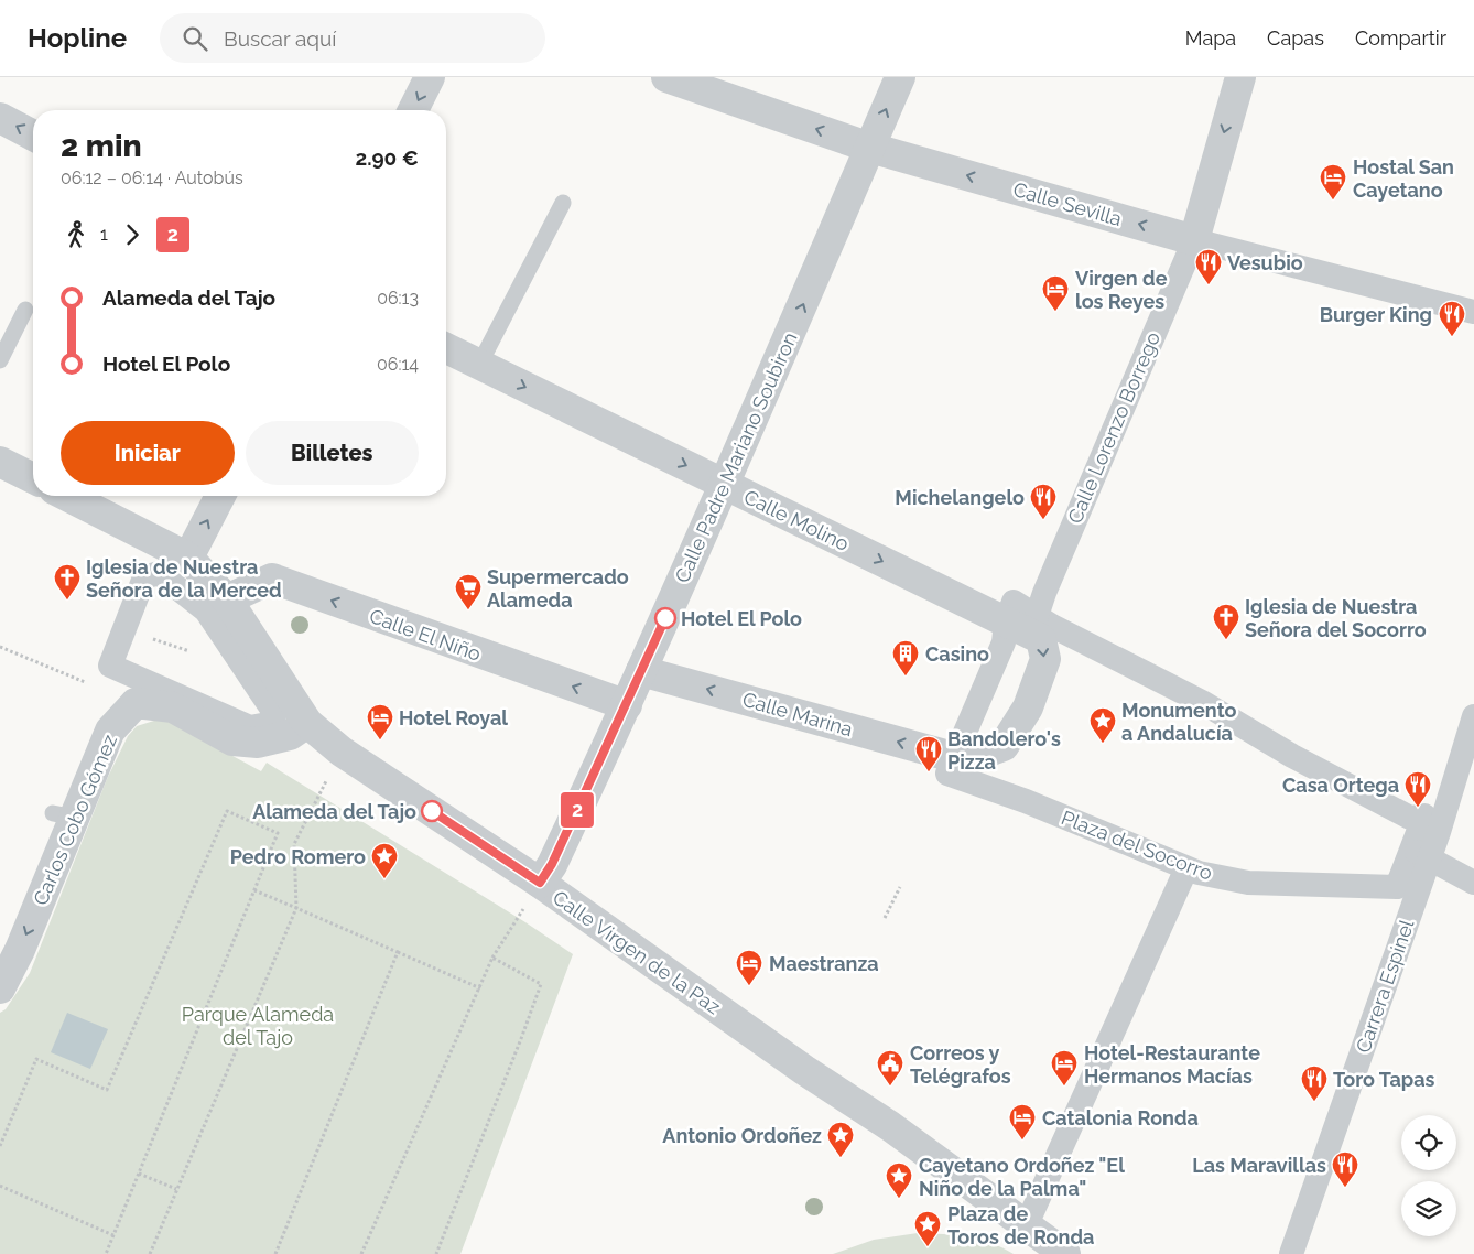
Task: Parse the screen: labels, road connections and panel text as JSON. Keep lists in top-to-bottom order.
{
  "streets": {
    "street": [
      "Calle Sevilla",
      "Calle Lorenzo Borrego",
      "Calle Padre Mariano Soubiron",
      "Calle Molino",
      "Calle El Niño",
      "Calle Marina",
      "Carlos Cobo Gómez",
      "Plaza del Socorro",
      "Calle Virgen de la Paz",
      "Carrera Espinel"
    ]
  },
  "crossings": [
    ["Calle Sevilla", "Calle Lorenzo Borrego"],
    ["Calle Sevilla", "Calle Padre Mariano Soubiron"],
    ["Calle Lorenzo Borrego", "Plaza del Socorro"],
    ["Calle Padre Mariano Soubiron", "Calle Molino"],
    ["Calle Padre Mariano Soubiron", "Calle El Niño"],
    ["Calle Padre Mariano Soubiron", "Calle Marina"],
    ["Calle Padre Mariano Soubiron", "Calle Virgen de la Paz"],
    ["Calle Molino", "Calle Marina"],
    ["Calle Molino", "Plaza del Socorro"],
    ["Calle El Niño", "Calle Virgen de la Paz"],
    ["Calle Marina", "Plaza del Socorro"],
    ["Carlos Cobo Gómez", "Calle Virgen de la Paz"],
    ["Plaza del Socorro", "Carrera Espinel"]
  ],
  "one_way": [
    "Calle Sevilla",
    "Calle Padre Mariano Soubiron",
    "Calle El Niño",
    "Calle Marina",
    "Carlos Cobo Gómez"
  ],
  "parks": ["Parque Alameda del Tajo"],
  "places": {
    "hotel": [
      "Hostal San Cayetano",
      "Virgen de los Reyes",
      "Hotel Royal",
      "Maestranza",
      "Hotel-Restaurante Hermanos Macías",
      "Catalonia Ronda"
    ],
    "restaurant": [
      "Vesubio",
      "Burger King",
      "Michelangelo",
      "Bandolero's Pizza",
      "Casa Ortega",
      "Toro Tapas",
      "Las Maravillas"
    ],
    "church": ["Iglesia de Nuestra Señora de la Merced", "Iglesia de Nuestra Señora del Socorro"],
    "supermarket": ["Supermercado Alameda"],
    "other": ["Hotel El Polo", "Alameda del Tajo"],
    "building": ["Casino"],
    "place": [
      "Monumento a Andalucía",
      "Pedro Romero",
      "Antonio Ordoñez",
      "Cayetano Ordoñez \"El Niño de la Palma\"",
      "Plaza de Toros de Ronda"
    ],
    "public building": ["Correos y Telégrafos"]
  },
  "lines": ["bus line 2"],
  "page": {
    "header": "Hopline",
    "search": "Buscar aquí",
    "nav": ["Mapa", "Capas", "Compartir"],
    "on_map": "2",
    "heading": ["2 min", "06:12 – 06:14 · Autobús", "2.90 €"],
    "legs": ["1", "2"],
    "list": [
      {
        "name": "Alameda del Tajo",
        "value": "06:13"
      },
      {
        "name": "Hotel El Polo",
        "value": "06:14"
      }
    ],
    "buttons": ["Iniciar", "Billetes"]
  }
}
